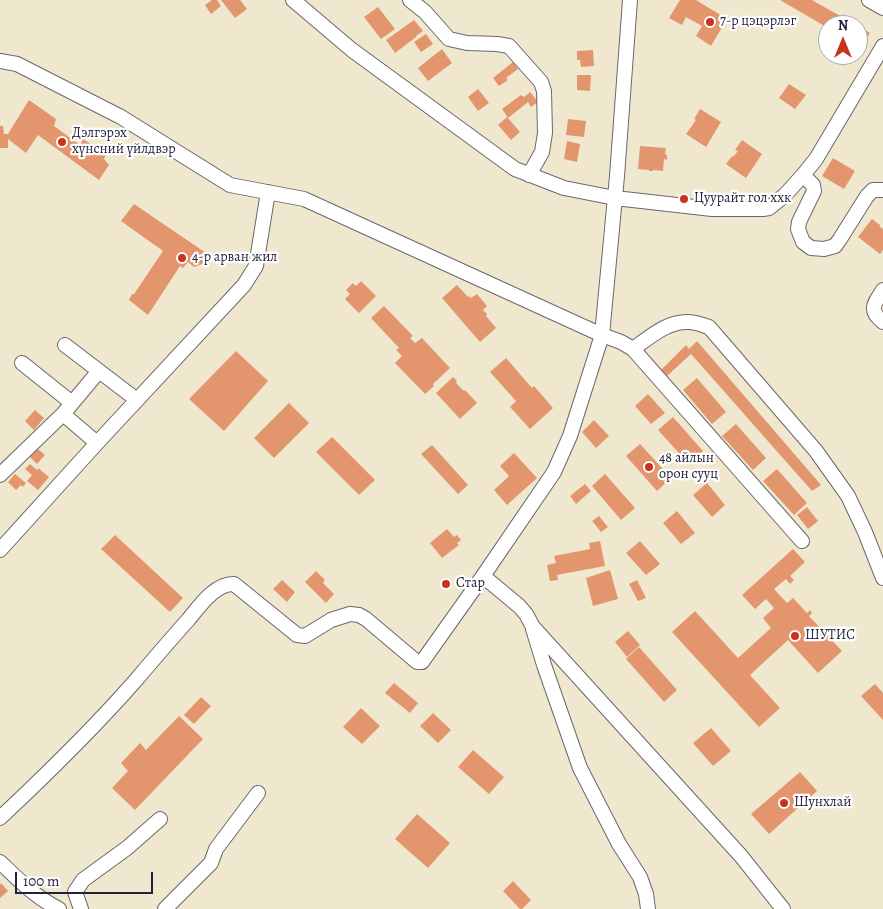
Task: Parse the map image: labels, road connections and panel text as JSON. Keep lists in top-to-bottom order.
{
  "places": [
    "7-р цэцэрлэг",
    "Дэлгэрэх хүнсний үйлдвэр",
    "Цуурайт гол ххк",
    "4-р арван жил",
    "48 айлын орон сууц",
    "Стар",
    "ШУТИС",
    "Шунхлай"
  ],
  "scale_bar": "100 m",
  "north": "top"
}
